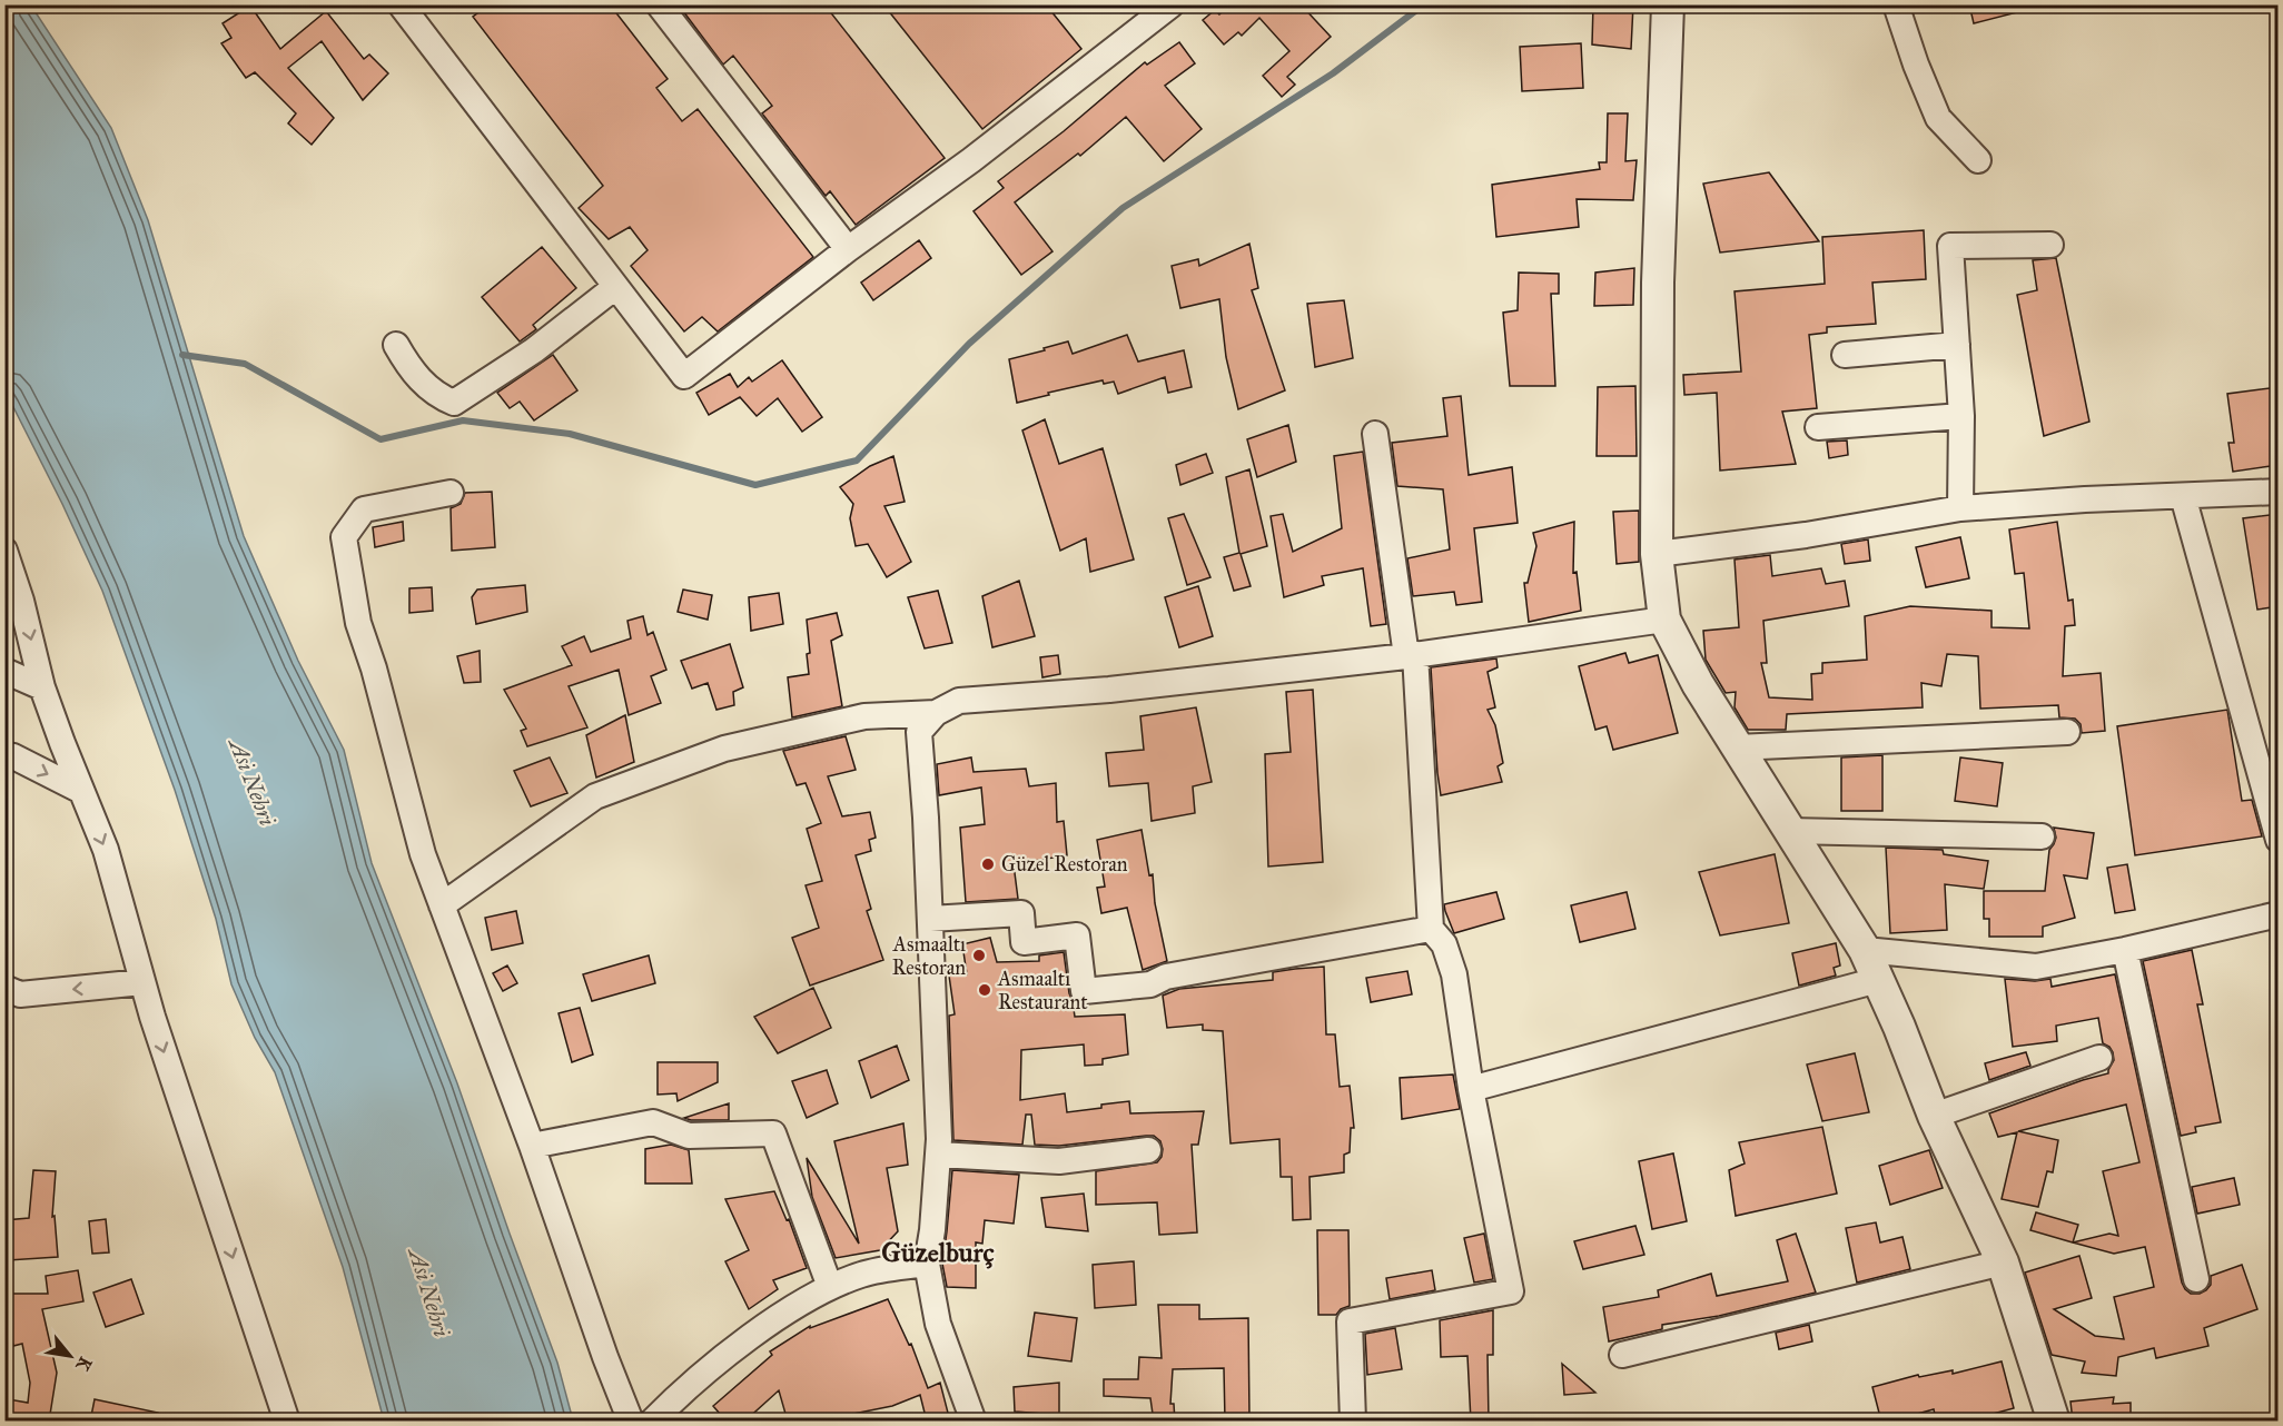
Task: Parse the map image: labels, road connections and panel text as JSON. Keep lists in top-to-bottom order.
{
  "districts": ["Güzelburç"],
  "water": ["Asi Nehri"],
  "places": ["Güzel Restoran", "Asmaaltı Restoran", "Asmaaltı Restaurant"],
  "north": "bottom right"
}
